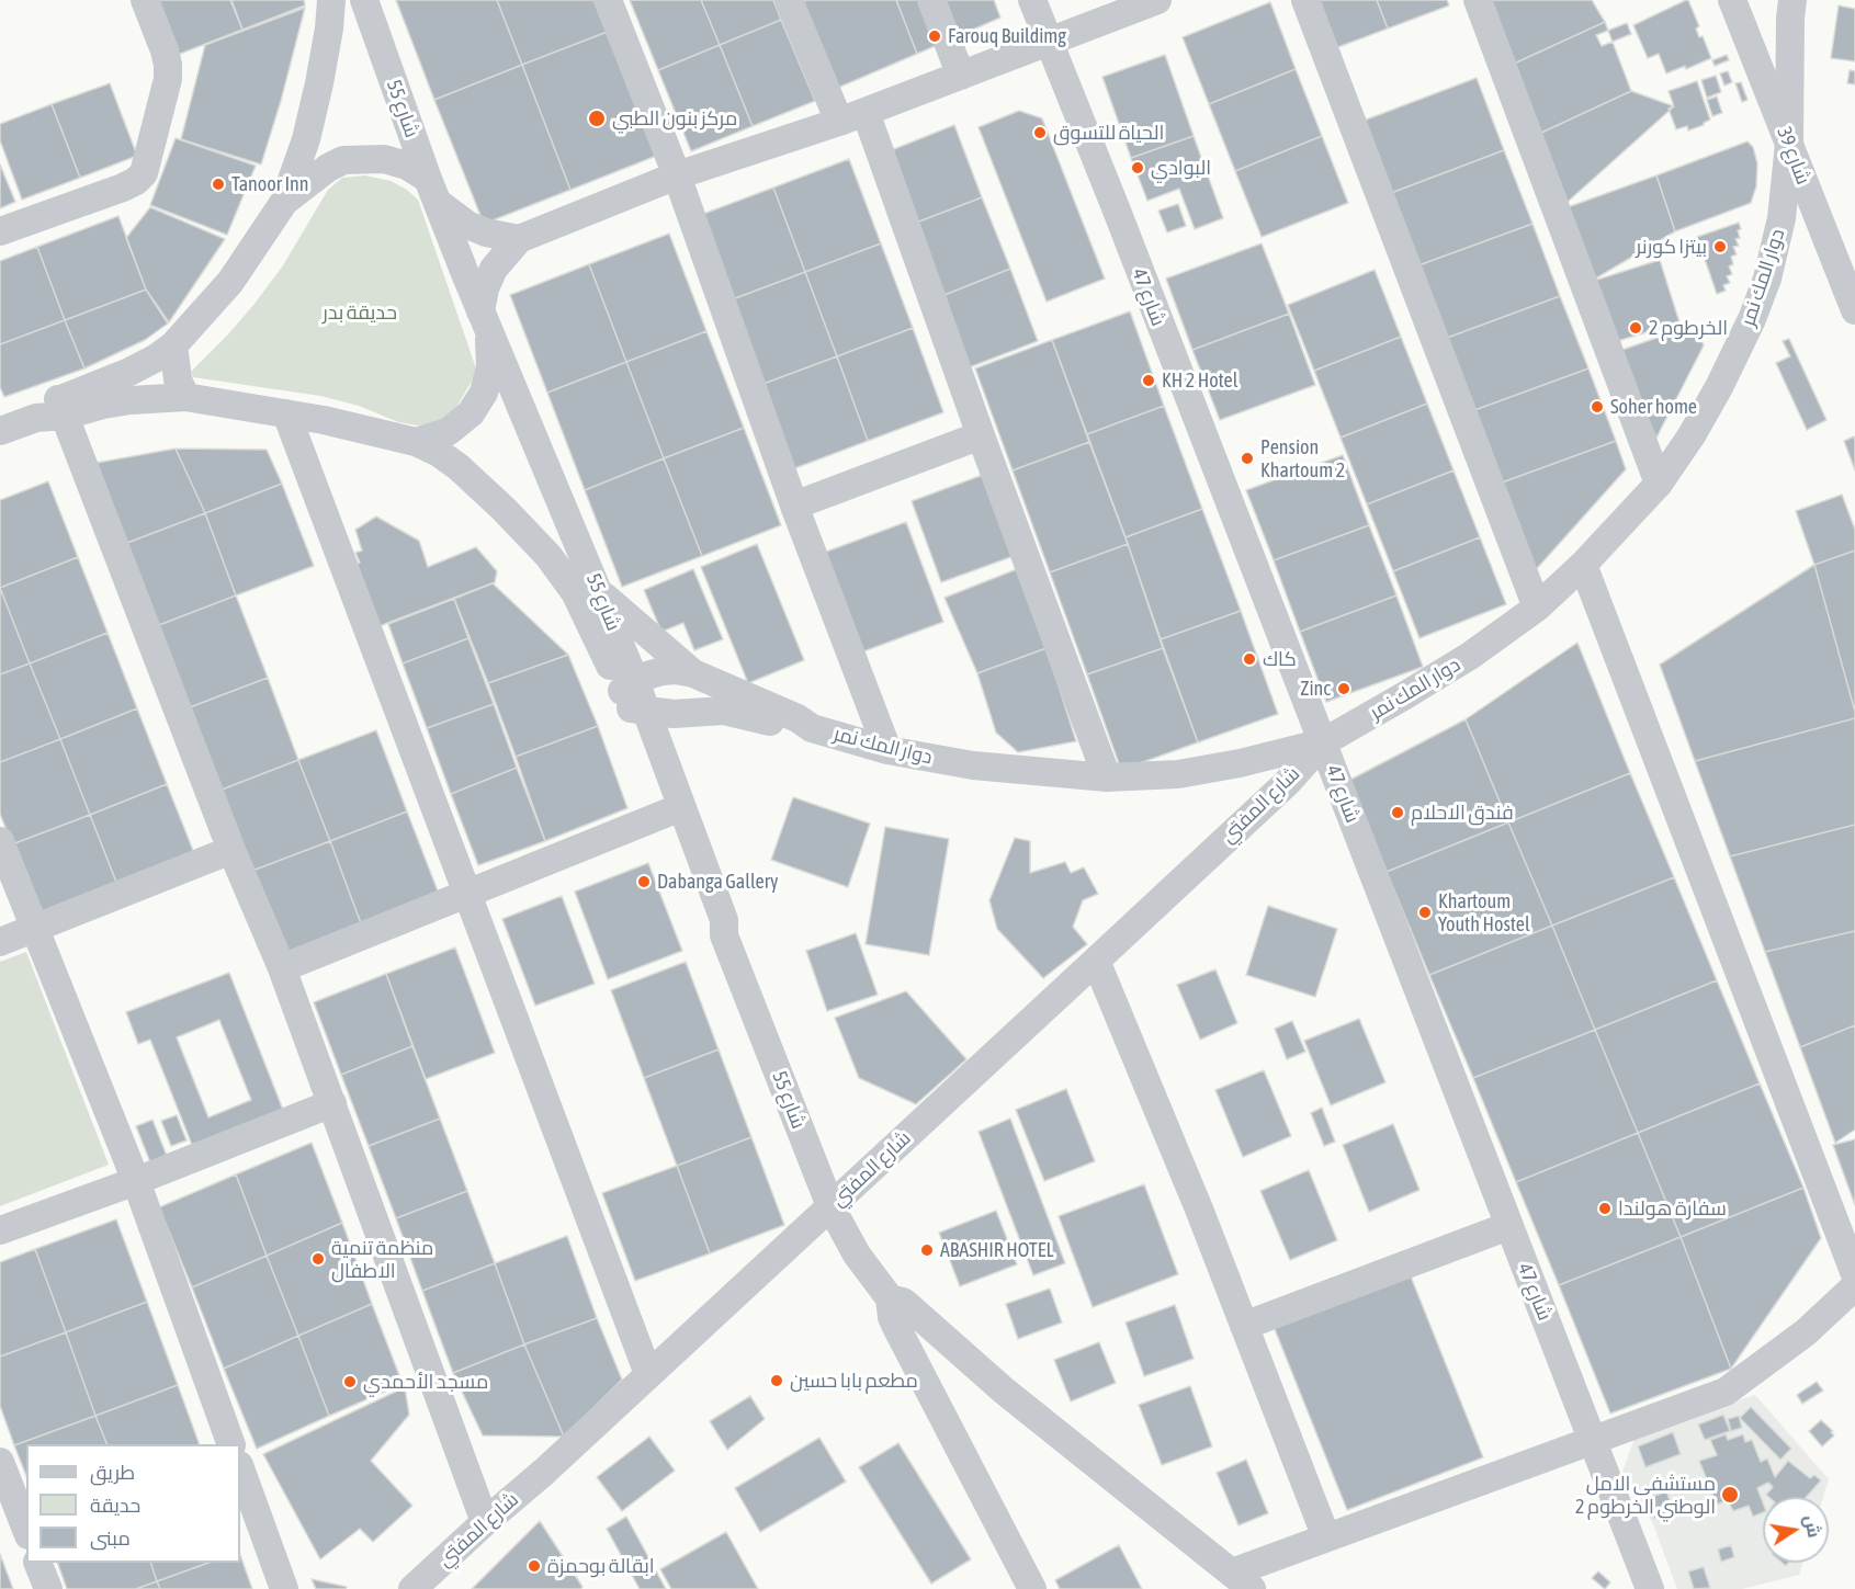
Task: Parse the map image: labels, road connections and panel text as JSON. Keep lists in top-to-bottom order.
{
  "streets": {
    "street": [
      "شارع 55",
      "شارع 39",
      "دوار المك نمر",
      "شارع 47",
      "شارع المفتي"
    ]
  },
  "crossings": [
    ["شارع 55", "دوار المك نمر"],
    ["شارع 55", "شارع المفتي"],
    ["شارع 39", "دوار المك نمر"],
    ["دوار المك نمر", "شارع 47"],
    ["دوار المك نمر", "شارع المفتي"],
    ["شارع 47", "شارع المفتي"]
  ],
  "parks": ["حديقة بدر"],
  "places": [
    "Farouq Buildimg",
    "مركز بنون الطبي",
    "الحياة للتسوق",
    "البوادي",
    "Tanoor Inn",
    "بيتزا كورنر",
    "الخرطوم 2",
    "KH 2 Hotel",
    "Soher home",
    "Pension Khartoum 2",
    "كاك",
    "Zinc",
    "فندق الاحلام",
    "Dabanga Gallery",
    "Khartoum Youth Hostel",
    "سفارة هولندا",
    "ABASHIR HOTEL",
    "منظمة تنمية الاطفال",
    "مطعم بابا حسين",
    "مسجد الأحمدي",
    "مستشفى الامل الوطني الخرطوم 2",
    "ابقالة بوحمزة"
  ],
  "legend": ["طريق", "حديقة", "مبنى"],
  "north": "right"
}
